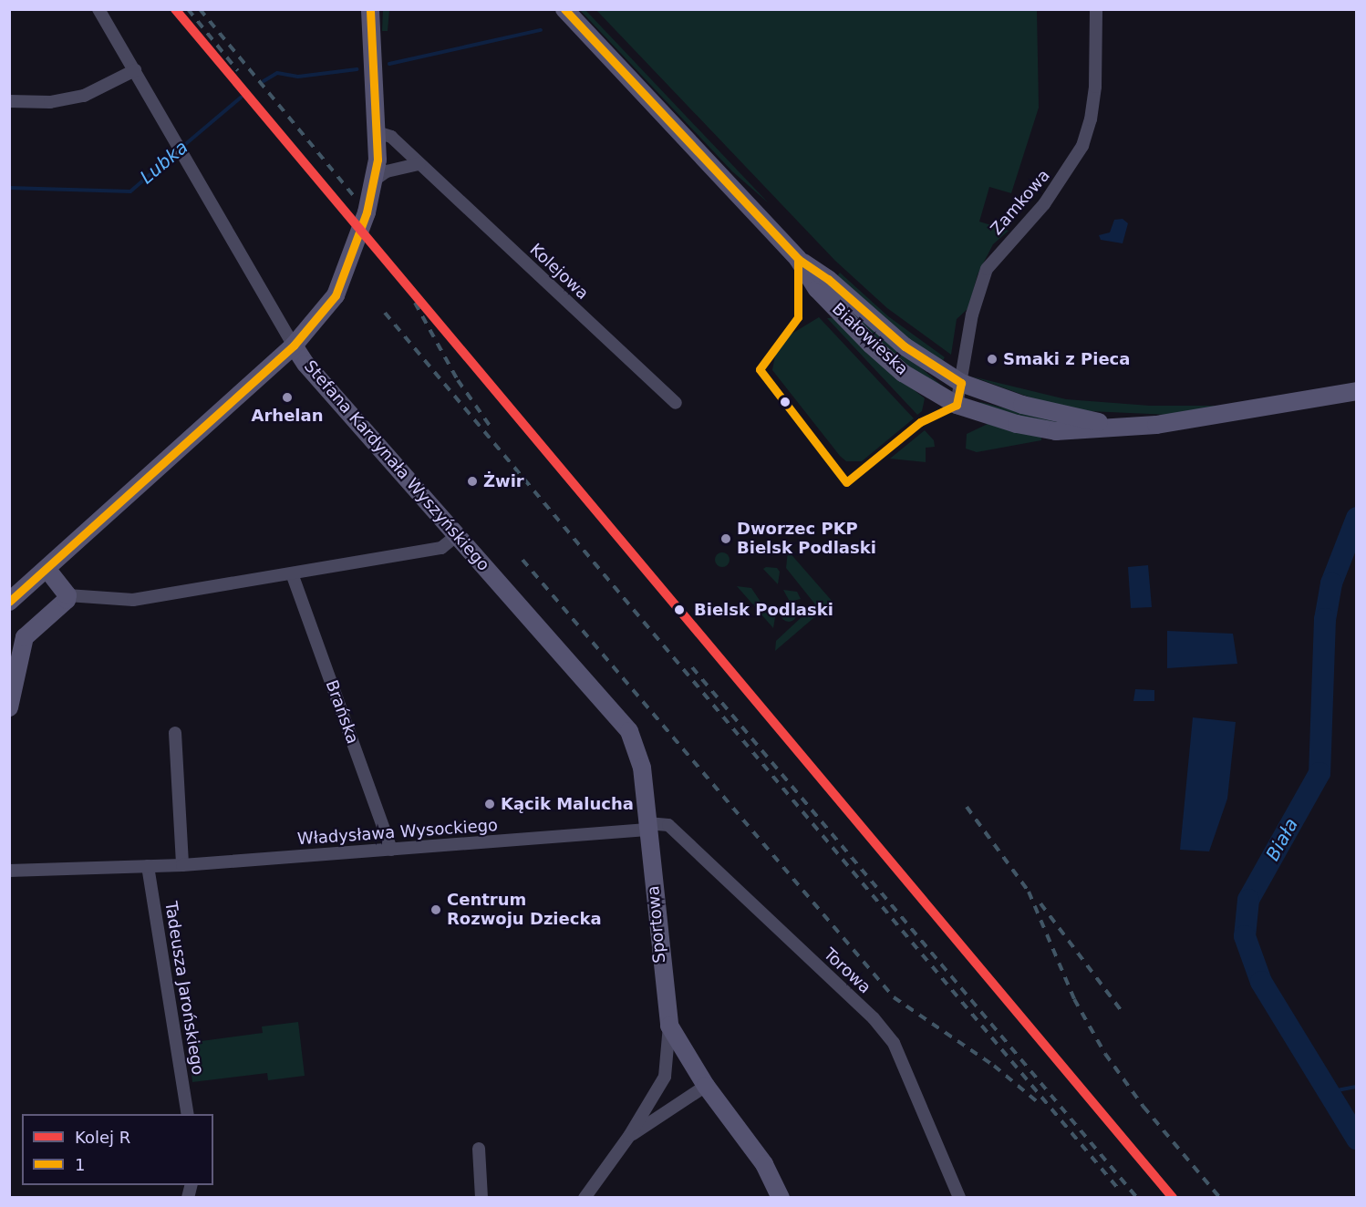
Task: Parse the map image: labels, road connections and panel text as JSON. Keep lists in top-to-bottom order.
{
  "streets": {
    "main road": ["Białowieska", "Stefana Kardynała Wyszyńskiego", "Sportowa"],
    "street": [
      "Zamkowa",
      "Kolejowa",
      "Brańska",
      "Władysława Wysockiego",
      "Torowa",
      "Tadeusza Jarońskiego"
    ]
  },
  "crossings": [
    ["Zamkowa", "Białowieska"],
    ["Stefana Kardynała Wyszyńskiego", "Władysława Wysockiego"],
    ["Stefana Kardynała Wyszyńskiego", "Sportowa"],
    ["Stefana Kardynała Wyszyńskiego", "Torowa"],
    ["Brańska", "Władysława Wysockiego"],
    ["Władysława Wysockiego", "Sportowa"],
    ["Władysława Wysockiego", "Torowa"],
    ["Władysława Wysockiego", "Tadeusza Jarońskiego"],
    ["Sportowa", "Torowa"]
  ],
  "water": ["Lubka", "Biała"],
  "places": [
    "Smaki z Pieca",
    "Arhelan",
    "Żwir",
    "Dworzec PKP Bielsk Podlaski",
    "Bielsk Podlaski",
    "Kącik Malucha",
    "Centrum Rozwoju Dziecka"
  ],
  "lines": ["rail line R", "transit line 1"],
  "legend": ["Kolej R", "1"]
}
